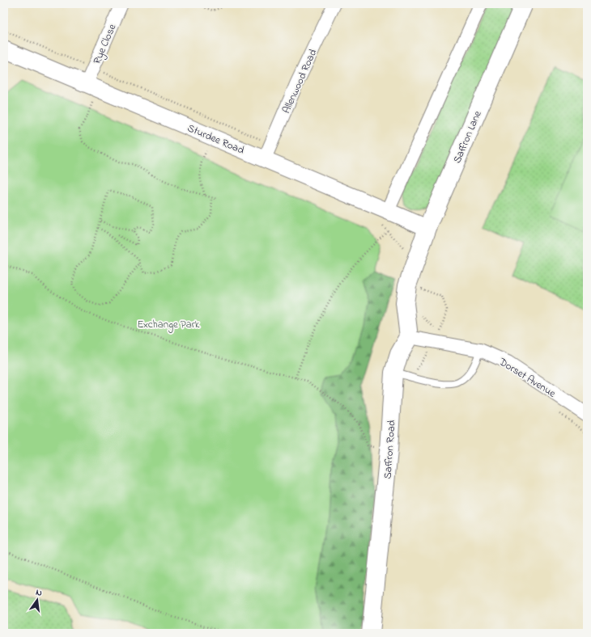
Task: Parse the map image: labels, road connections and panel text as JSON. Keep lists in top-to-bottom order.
{
  "streets": {
    "main road": ["Saffron Lane", "Saffron Road"],
    "street": [
      "Rye Close",
      "Allenwood Road",
      "Sturdee Road",
      "Dorset Avenue"
    ]
  },
  "crossings": [
    ["Rye Close", "Sturdee Road"],
    ["Allenwood Road", "Sturdee Road"],
    ["Saffron Lane", "Sturdee Road"],
    ["Saffron Lane", "Dorset Avenue"],
    ["Saffron Lane", "Saffron Road"],
    ["Dorset Avenue", "Saffron Road"]
  ],
  "parks": ["Exchange Park"],
  "north": "top"
}
